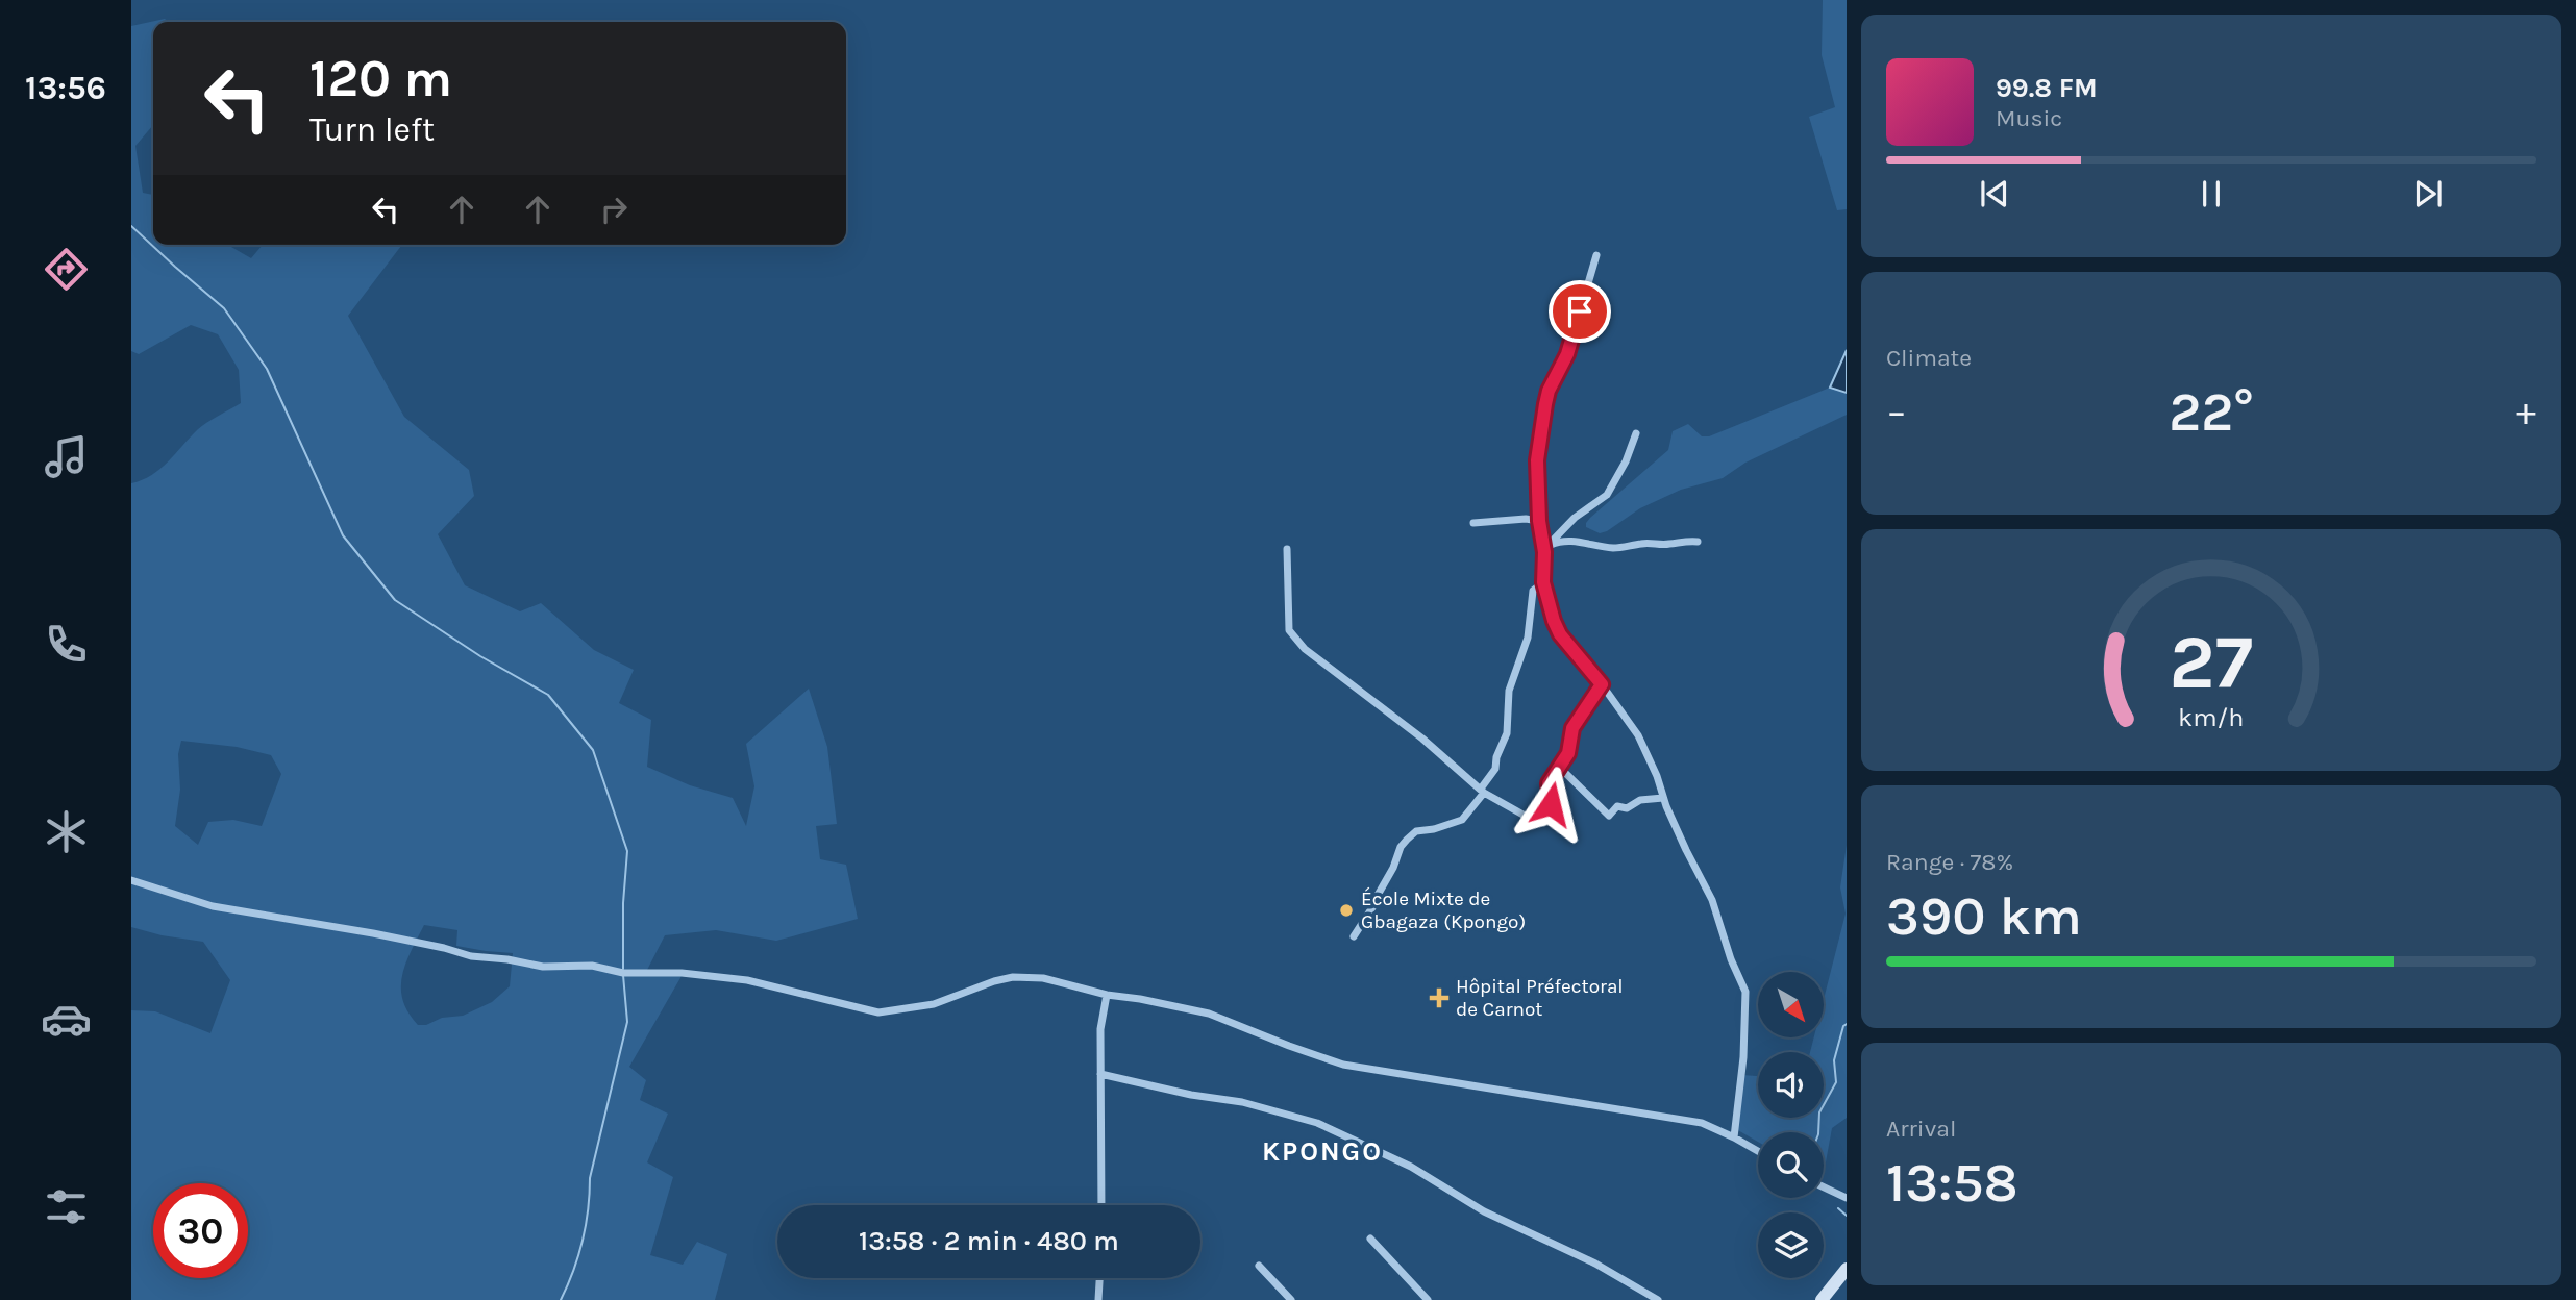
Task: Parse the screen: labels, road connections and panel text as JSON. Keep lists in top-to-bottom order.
{
  "districts": ["KPONGO"],
  "places": {
    "other": ["École Mixte de Gbagaza (Kpongo)"],
    "health": ["Hôpital Préfectoral de Carnot"]
  },
  "north": "bottom right",
  "page": {
    "tabs": "13:56",
    "turn": ["120 m", "Turn left"],
    "song": ["99.8 FM", "Music"],
    "tile": [
      "Climate",
      ["Range · 78%", "390 km"],
      ["Arrival", "13:58"]
    ],
    "heat": ["−", "22°", "+"],
    "limit": "30",
    "trip": "13:58 · 2 min · 480 m",
    "gauge": ["27", "km/h"]
  }
}
